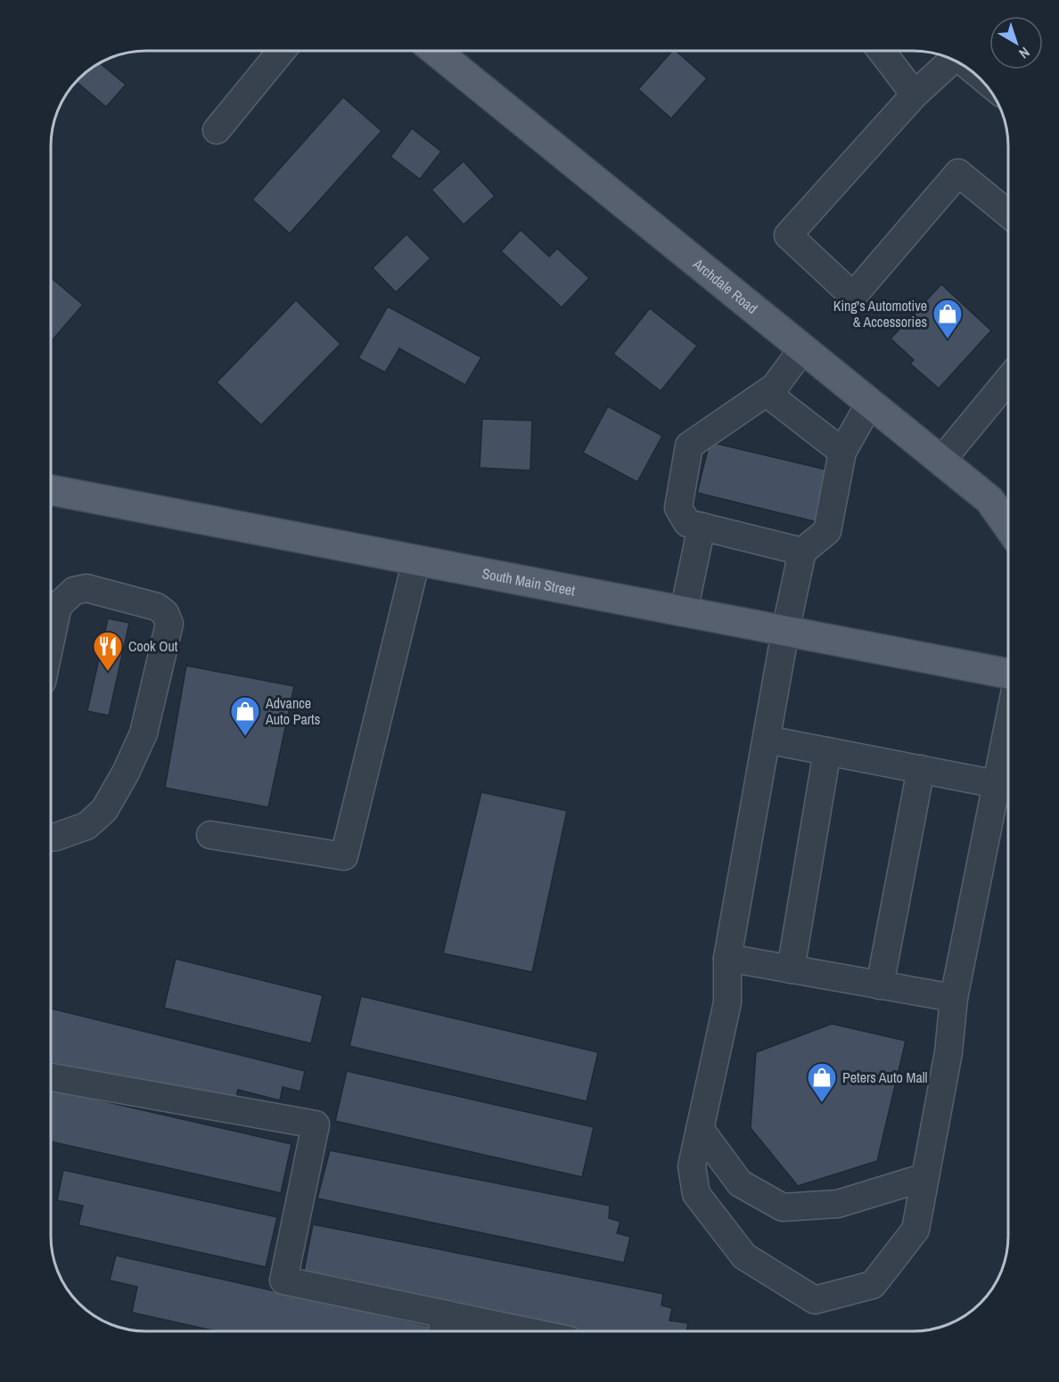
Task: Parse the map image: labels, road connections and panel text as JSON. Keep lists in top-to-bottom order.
{
  "streets": {
    "main road": ["Archdale Road", "South Main Street"]
  },
  "places": {
    "shop": ["King's Automotive & Accessories", "Advance Auto Parts", "Peters Auto Mall"],
    "restaurant": ["Cook Out"]
  },
  "north": "bottom right"
}
